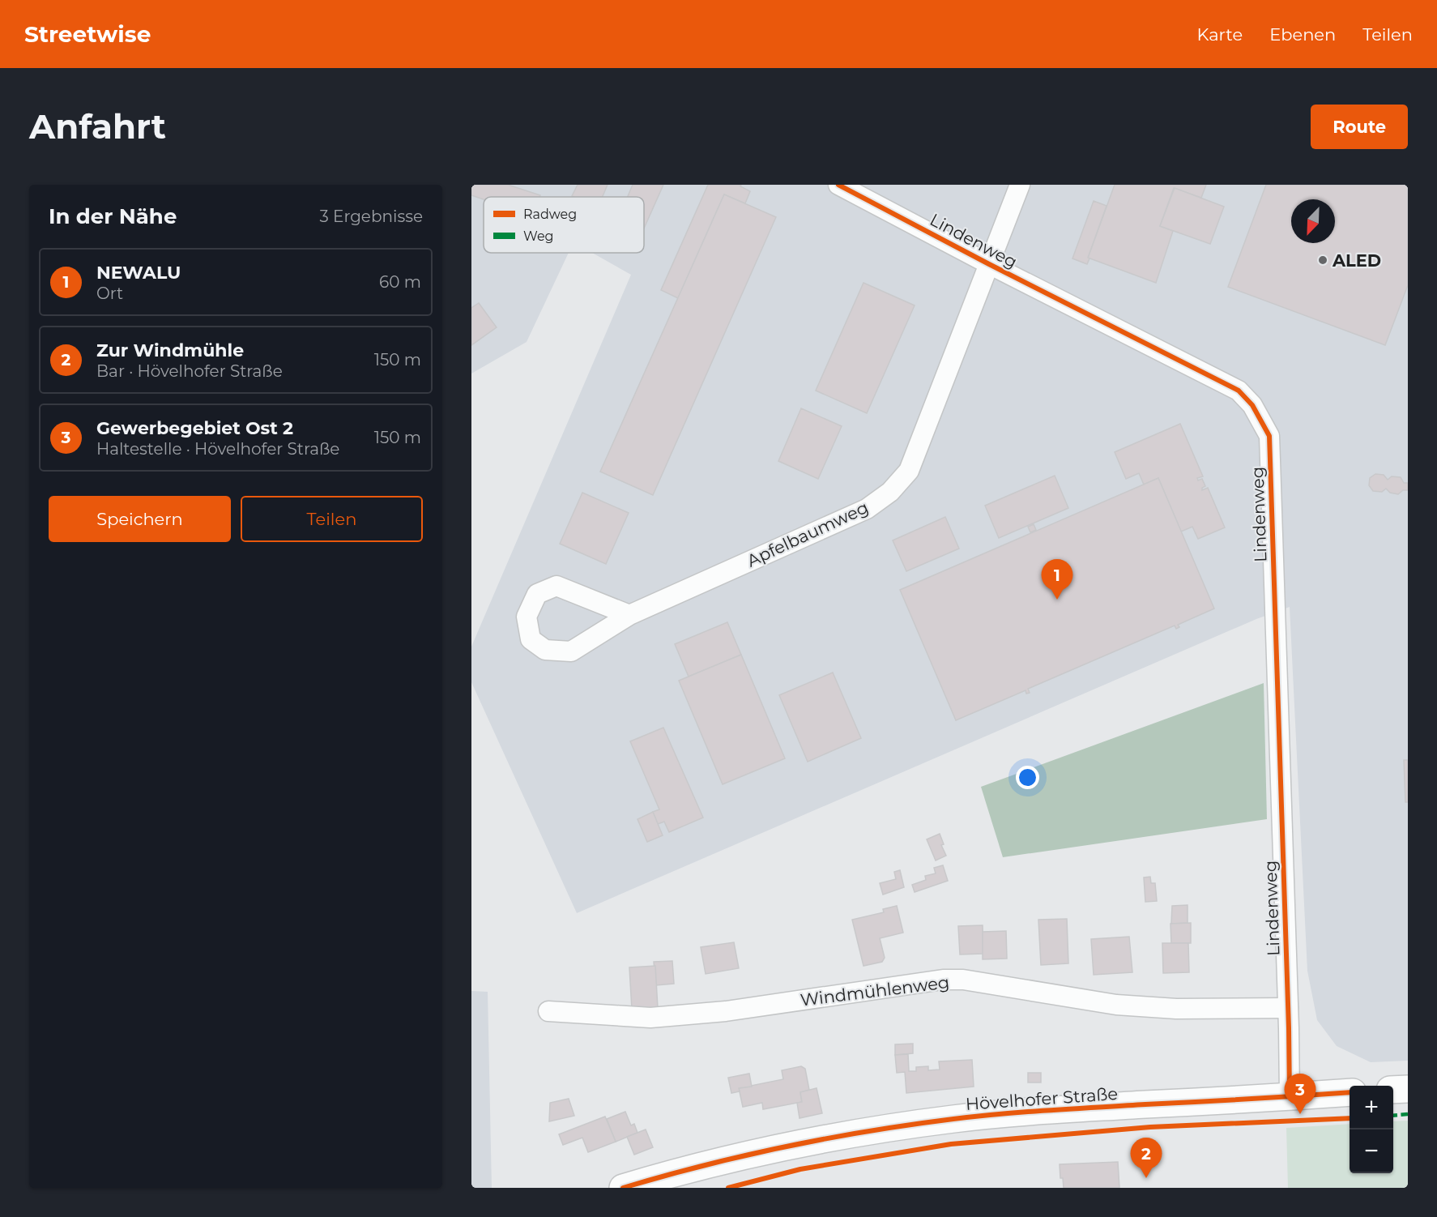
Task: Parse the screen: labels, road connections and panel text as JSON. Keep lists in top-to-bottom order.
{
  "streets": {
    "main road": ["Hövelhofer Straße"],
    "street": ["Lindenweg", "Apfelbaumweg", "Windmühlenweg"]
  },
  "crossings": [
    ["Lindenweg", "Apfelbaumweg"],
    ["Lindenweg", "Windmühlenweg"],
    ["Lindenweg", "Hövelhofer Straße"]
  ],
  "places": ["ALED"],
  "legend": ["Radweg", "Weg"],
  "north": "bottom left",
  "page": {
    "header": "Streetwise",
    "nav": ["Karte", "Ebenen", "Teilen"],
    "buttons": [
      "Route",
      ["Speichern", "Teilen"]
    ],
    "title": "Anfahrt",
    "heading": ["In der Nähe", "3 Ergebnisse"],
    "list": [
      {
        "mark": "1",
        "name": "NEWALU",
        "note": "Ort",
        "value": "60 m"
      },
      {
        "mark": "2",
        "name": "Zur Windmühle",
        "note": "Bar · Hövelhofer Straße",
        "value": "150 m"
      },
      {
        "mark": "3",
        "name": "Gewerbegebiet Ost 2",
        "note": "Haltestelle · Hövelhofer Straße",
        "value": "150 m"
      }
    ],
    "pins": ["1", "3", "2"],
    "map_buttons": ["+", "−"]
  }
}
